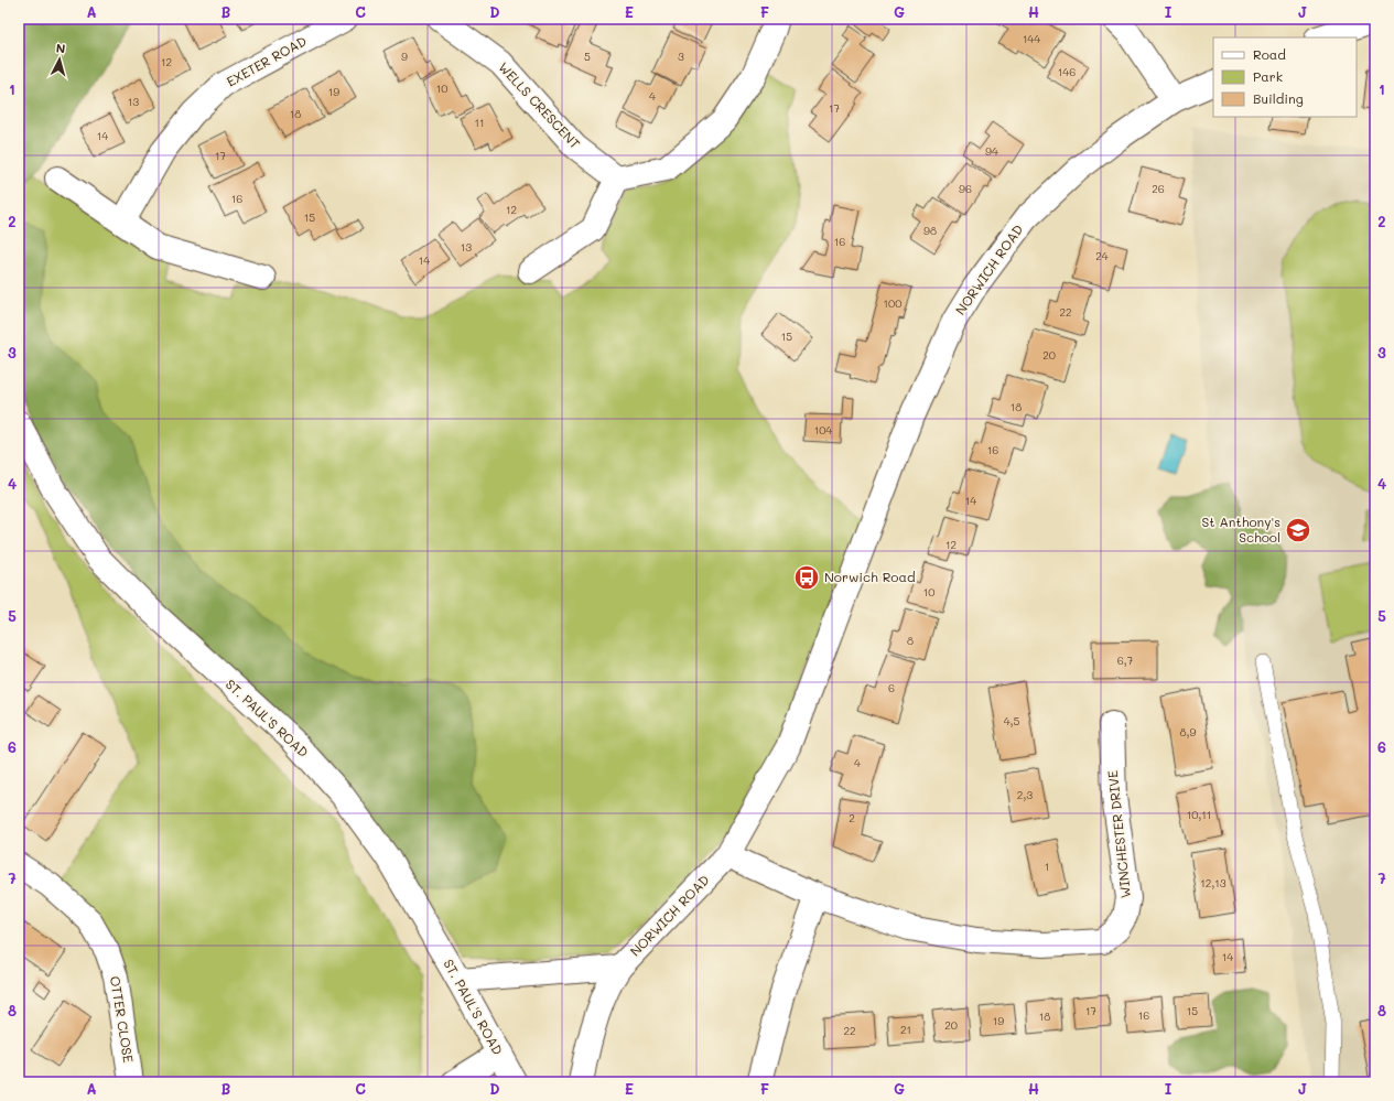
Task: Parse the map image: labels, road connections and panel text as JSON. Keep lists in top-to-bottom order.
{
  "streets": {
    "street": [
      "EXETER ROAD",
      "WELLS CRESCENT",
      "NORWICH ROAD",
      "ST. PAUL'S ROAD",
      "WINCHESTER DRIVE",
      "OTTER CLOSE"
    ]
  },
  "crossings": [
    ["NORWICH ROAD", "ST. PAUL'S ROAD"],
    ["NORWICH ROAD", "WINCHESTER DRIVE"]
  ],
  "places": {
    "school or university": ["St Anthony's School"],
    "bus stop": ["Norwich Road"]
  },
  "house_numbers": [
    "144",
    "9",
    "5",
    "3",
    "12",
    "146",
    "10",
    "19",
    "4",
    "13",
    "17",
    "18",
    "11",
    "14",
    "94",
    "17",
    "96",
    "26",
    "16",
    "12",
    "15",
    "98",
    "16",
    "13",
    "24",
    "14",
    "100",
    "22",
    "15",
    "20",
    "18",
    "104",
    "16",
    "14",
    "12",
    "10",
    "8",
    "6,7",
    "6",
    "4,5",
    "8,9",
    "4",
    "2,3",
    "10,11",
    "2",
    "1",
    "12,13",
    "14",
    "17",
    "15",
    "16",
    "18",
    "19",
    "20",
    "21",
    "22"
  ],
  "legend": ["Road", "Park", "Building"],
  "north": "top",
  "grid": {
    "columns": [
      "A",
      "B",
      "C",
      "D",
      "E",
      "F",
      "G",
      "H",
      "I",
      "J"
    ],
    "rows": [
      "1",
      "2",
      "3",
      "4",
      "5",
      "6",
      "7",
      "8"
    ]
  }
}
